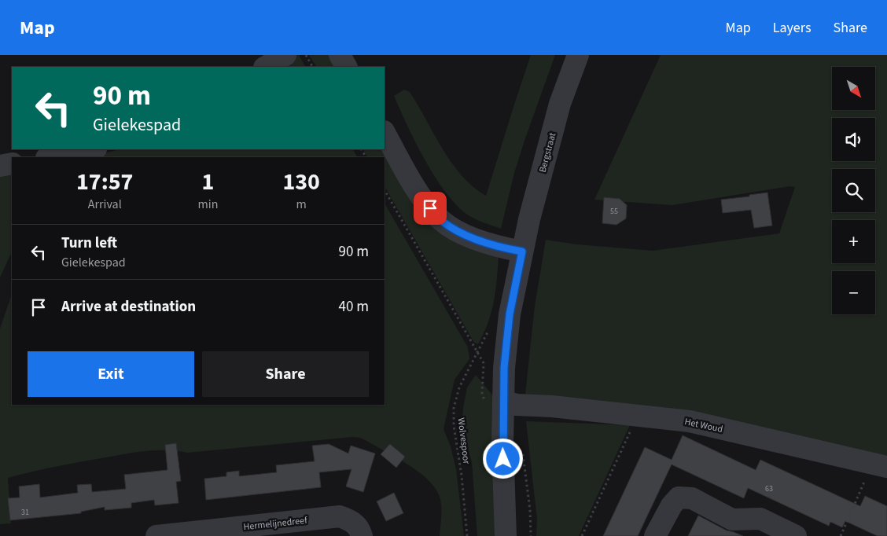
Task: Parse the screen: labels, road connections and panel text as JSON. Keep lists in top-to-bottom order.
{
  "streets": {
    "street": ["Bergstraat", "Het Woud", "Hermelijnedreef"],
    "path": ["Wolvespoor"]
  },
  "house_numbers": ["55", "63", "31"],
  "north": "bottom right",
  "page": {
    "header": "Map",
    "nav": ["Map", "Layers", "Share"],
    "map_buttons": ["+", "−"],
    "turn": ["90 m", "Gielekespad"],
    "eta": [
      "17:57",
      "Arrival",
      "1",
      "min",
      "130",
      "m"
    ],
    "list": [
      {
        "name": "Turn left",
        "note": "Gielekespad",
        "value": "90 m"
      },
      {
        "name": "Arrive at destination",
        "value": "40 m"
      }
    ],
    "buttons": ["Exit", "Share"]
  }
}
